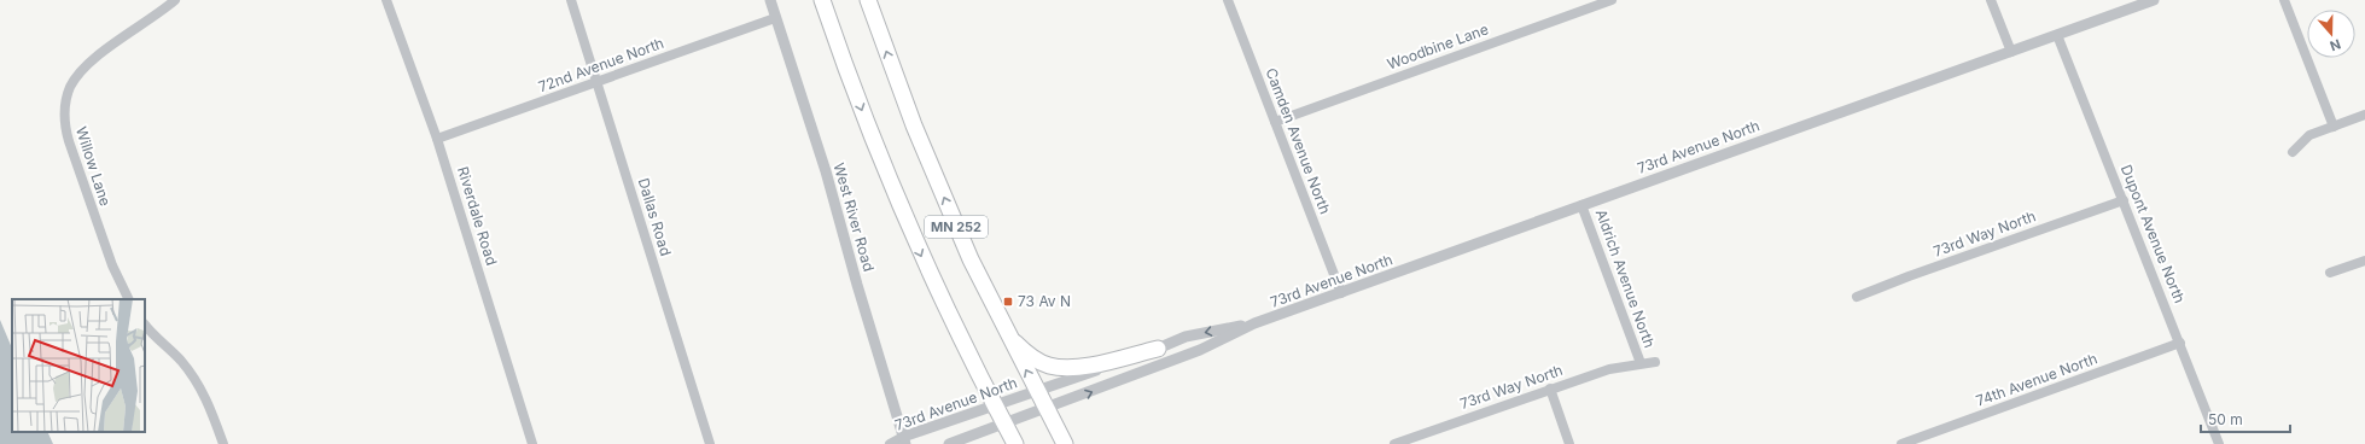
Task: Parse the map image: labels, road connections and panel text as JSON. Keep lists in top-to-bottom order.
{
  "streets": {
    "highway": ["MN 252"],
    "street": [
      "Woodbine Lane",
      "72nd Avenue North",
      "Camden Avenue North",
      "73rd Avenue North",
      "Willow Lane",
      "Riverdale Road",
      "Dallas Road",
      "West River Road",
      "73rd Way North",
      "Dupont Avenue North",
      "Aldrich Avenue North",
      "74th Avenue North"
    ]
  },
  "crossings": [
    ["Woodbine Lane", "Camden Avenue North"],
    ["72nd Avenue North", "Riverdale Road"],
    ["72nd Avenue North", "Dallas Road"],
    ["72nd Avenue North", "West River Road"],
    ["Camden Avenue North", "73rd Avenue North"],
    ["73rd Avenue North", "West River Road"],
    ["73rd Avenue North", "MN 252"],
    ["73rd Avenue North", "Dupont Avenue North"],
    ["73rd Avenue North", "Aldrich Avenue North"],
    ["73rd Way North", "Dupont Avenue North"],
    ["73rd Way North", "Aldrich Avenue North"],
    ["Dupont Avenue North", "74th Avenue North"]
  ],
  "places": {
    "transit": ["73 Av N"]
  },
  "scale_bar": "50 m",
  "north": "bottom"
}
